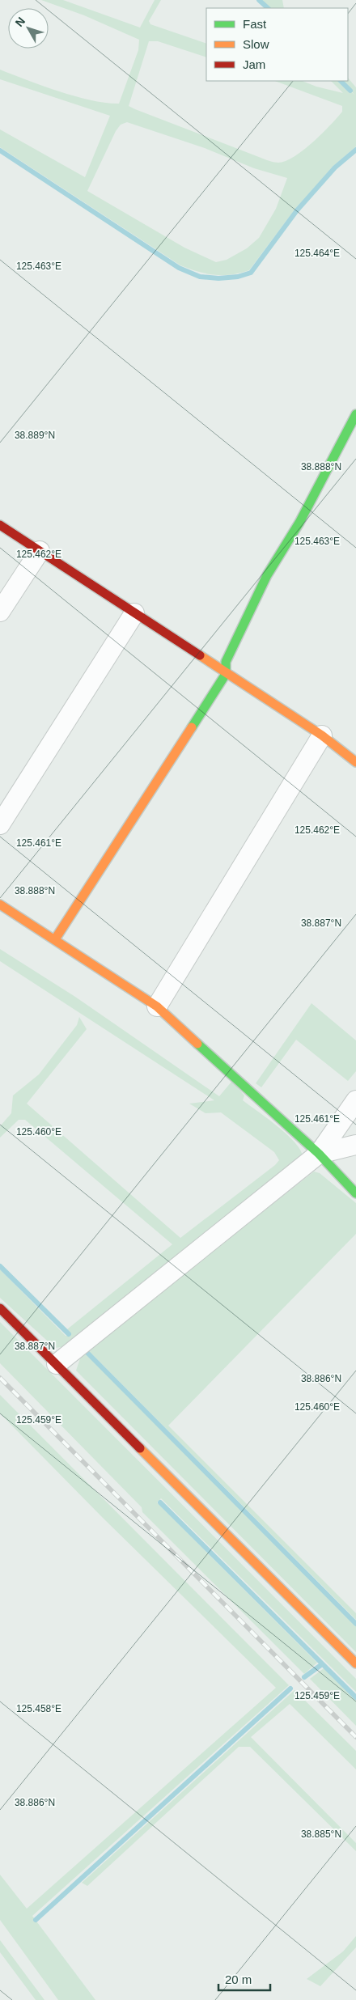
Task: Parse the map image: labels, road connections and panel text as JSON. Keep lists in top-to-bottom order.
{
  "legend": ["Fast", "Slow", "Jam"],
  "scale_bar": "20 m",
  "north": "top left",
  "coordinates": [
    "125.464°E",
    "125.463°E",
    "38.889°N",
    "38.888°N",
    "125.462°E",
    "125.461°E",
    "38.887°N",
    "125.460°E",
    "38.886°N",
    "125.459°E",
    "125.458°E",
    "38.885°N"
  ]
}
